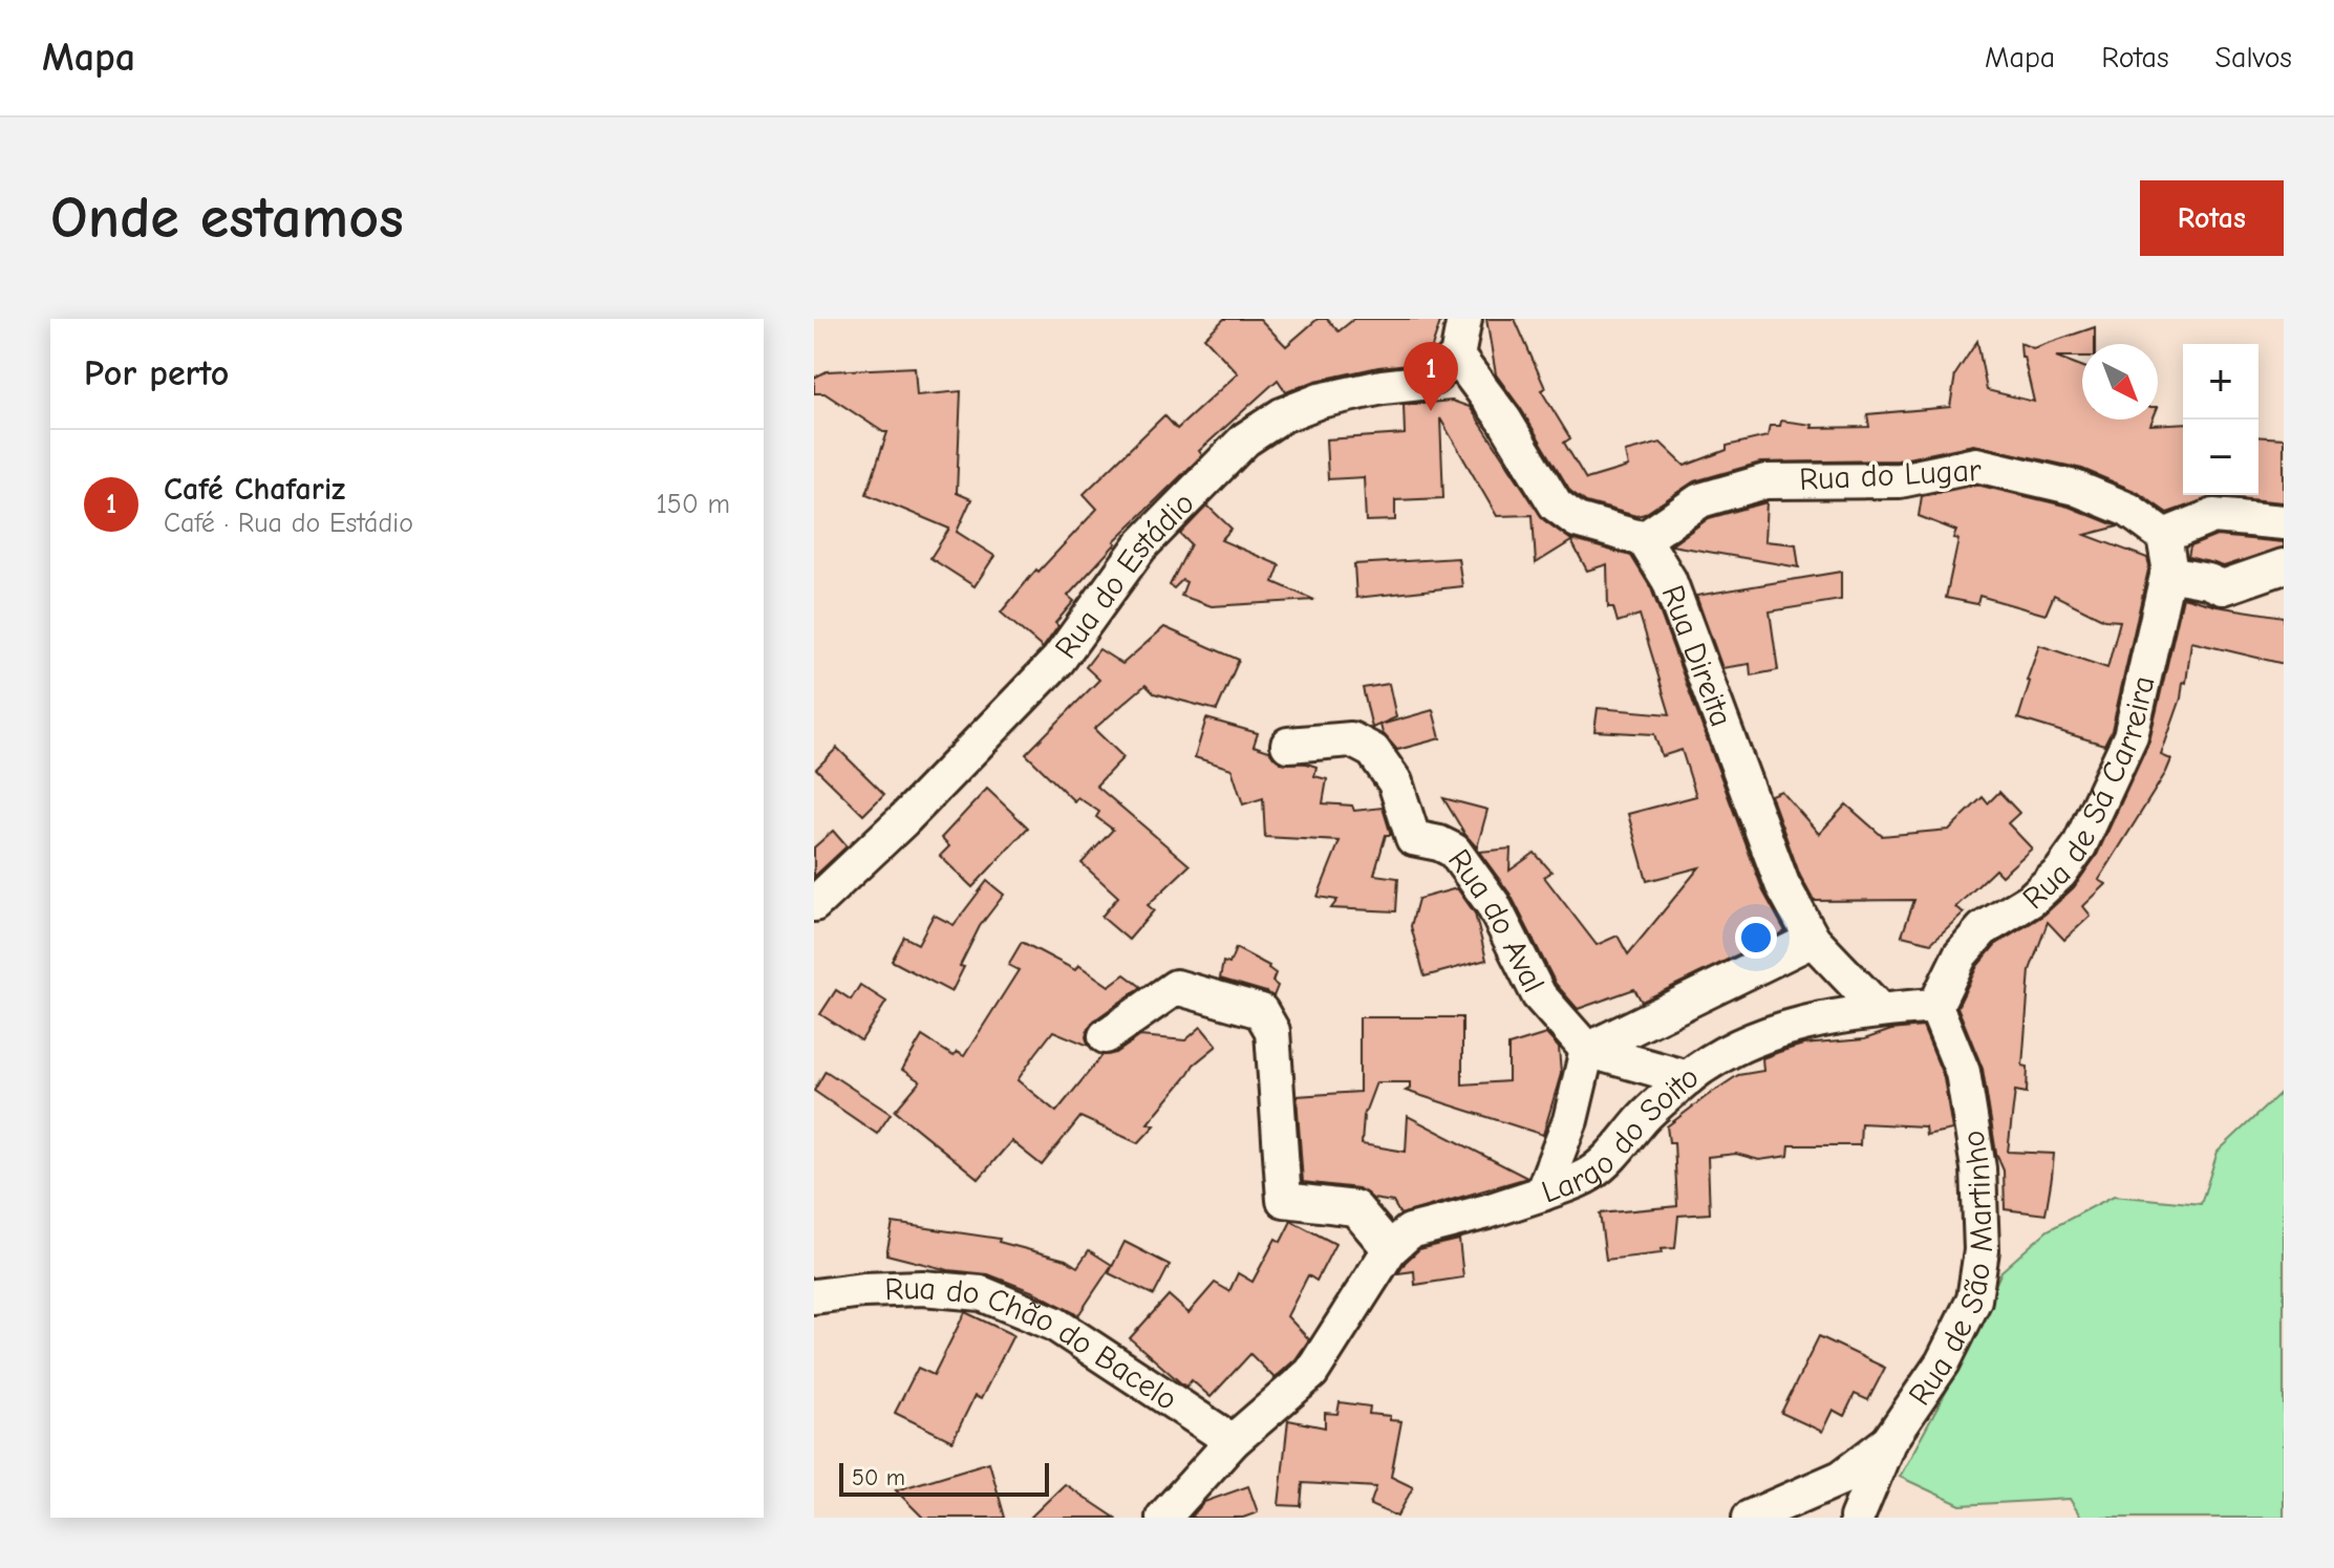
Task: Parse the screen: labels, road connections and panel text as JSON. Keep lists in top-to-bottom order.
{
  "streets": {
    "street": [
      "Rua do Lugar",
      "Rua do Estádio",
      "Rua Direita",
      "Rua de Sá Carreira",
      "Rua do Aval",
      "Largo do Soito",
      "Rua de São Martinho",
      "Rua do Chão do Bacelo"
    ]
  },
  "crossings": [
    ["Rua do Lugar", "Rua Direita"],
    ["Rua do Lugar", "Rua de Sá Carreira"],
    ["Rua Direita", "Largo do Soito"],
    ["Rua de Sá Carreira", "Largo do Soito"],
    ["Rua de Sá Carreira", "Rua de São Martinho"],
    ["Rua do Aval", "Largo do Soito"],
    ["Largo do Soito", "Rua de São Martinho"]
  ],
  "scale_bar": "50 m",
  "north": "bottom right",
  "page": {
    "header": "Mapa",
    "nav": ["Mapa", "Rotas", "Salvos"],
    "buttons": "Rotas",
    "title": "Onde estamos",
    "heading": "Por perto",
    "pins": "1",
    "map_buttons": ["+", "−"],
    "list": [
      {
        "mark": "1",
        "name": "Café Chafariz",
        "note": "Café · Rua do Estádio",
        "value": "150 m"
      }
    ],
    "scale": "50 m"
  }
}
